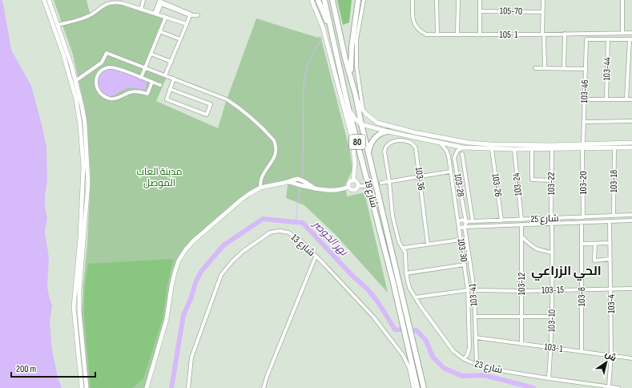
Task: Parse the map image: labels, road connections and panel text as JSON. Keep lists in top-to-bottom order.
{
  "streets": {
    "highway": ["80", "شارع 19"],
    "street": [
      "105-70",
      "105-1",
      "103-44",
      "103-46",
      "103-36",
      "103-18",
      "103-20",
      "103-22",
      "103-24",
      "103-28",
      "103-26",
      "شارع 25",
      "شارع 13",
      "103-30",
      "103-12",
      "103-15",
      "103-41",
      "103-8",
      "103-4",
      "103-10",
      "103-1",
      "شارع 23"
    ]
  },
  "crossings": [
    ["103-36", "شارع 23"],
    ["103-18", "شارع 25"],
    ["103-20", "شارع 25"],
    ["103-22", "شارع 25"],
    ["103-24", "شارع 25"],
    ["103-28", "شارع 25"],
    ["103-28", "103-30"],
    ["103-28", "103-41"],
    ["103-26", "شارع 25"],
    ["شارع 25", "103-30"],
    ["شارع 25", "103-12"],
    ["شارع 25", "103-41"],
    ["شارع 25", "103-8"],
    ["شارع 25", "103-4"],
    ["شارع 25", "103-10"],
    ["103-30", "103-41"],
    ["103-30", "شارع 23"],
    ["103-12", "103-15"],
    ["103-12", "103-1"],
    ["103-15", "103-41"],
    ["103-15", "103-8"],
    ["103-15", "103-4"],
    ["103-15", "103-10"],
    ["103-41", "103-1"],
    ["103-41", "شارع 23"],
    ["103-8", "103-1"],
    ["103-4", "103-1"],
    ["103-4", "شارع 23"],
    ["103-10", "103-1"],
    ["103-10", "شارع 23"]
  ],
  "districts": ["الحي الزراعي"],
  "water": ["نهر الخوصر"],
  "parks": ["مدينة العاب الموصل"],
  "scale_bar": "200 m",
  "north": "top right"
}
